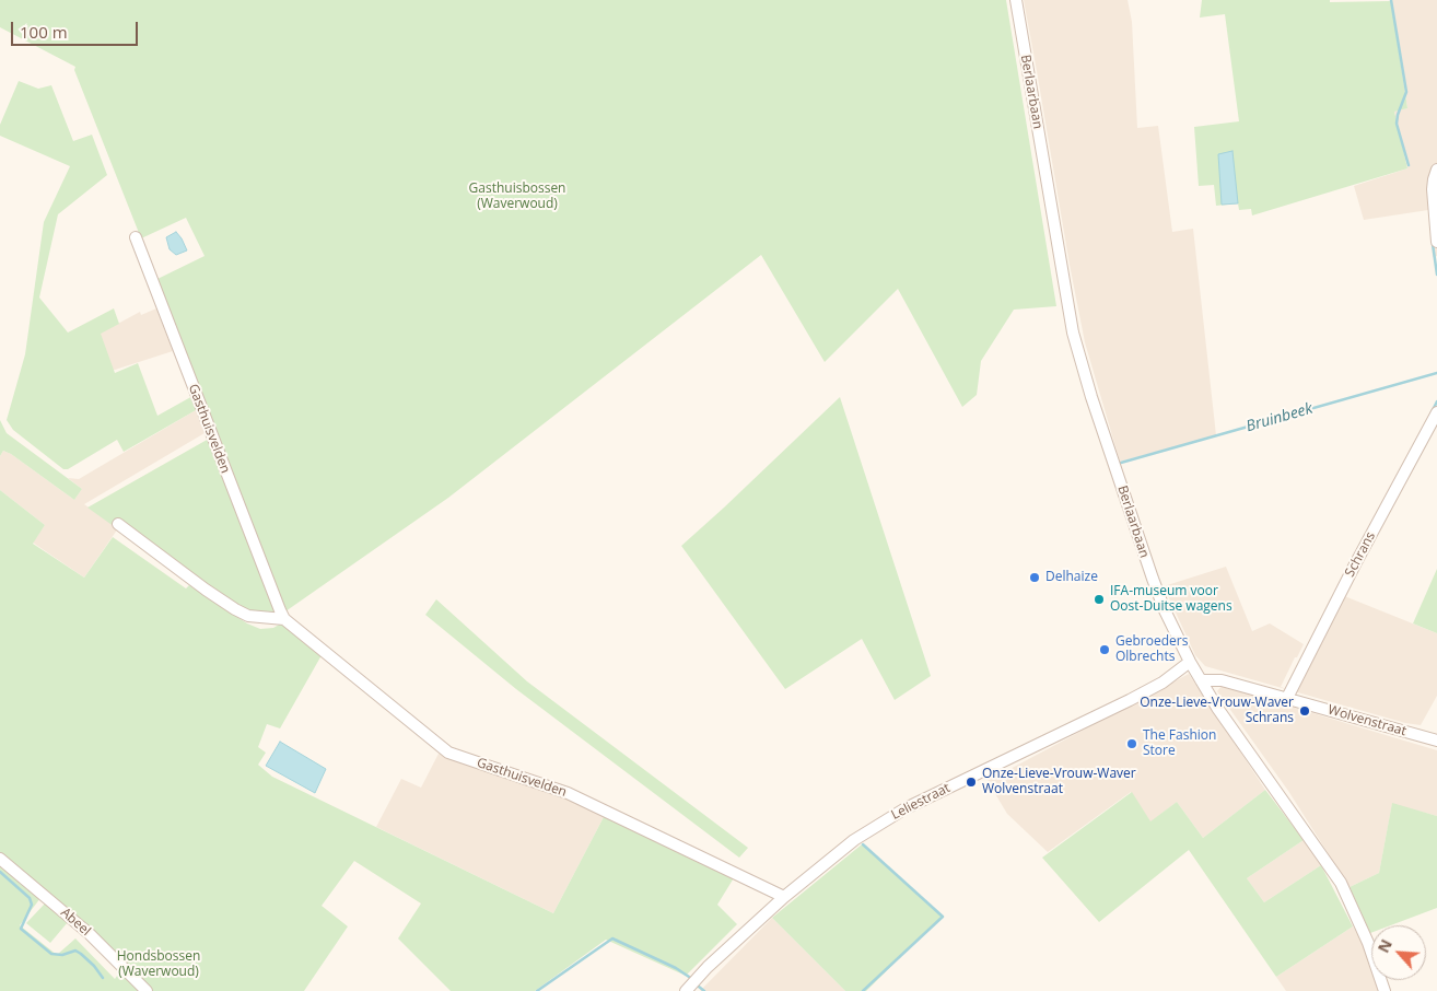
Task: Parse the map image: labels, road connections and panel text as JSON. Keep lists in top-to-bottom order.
{
  "streets": {
    "street": [
      "Berlaarbaan",
      "Gasthuisvelden",
      "Schrans",
      "Wolvenstraat",
      "Leliestraat",
      "Abeel"
    ]
  },
  "crossings": [
    ["Berlaarbaan", "Wolvenstraat"],
    ["Berlaarbaan", "Leliestraat"],
    ["Gasthuisvelden", "Leliestraat"],
    ["Schrans", "Wolvenstraat"]
  ],
  "water": ["Bruinbeek"],
  "parks": ["Gasthuisbossen (Waverwoud)", "Hondsbossen (Waverwoud)"],
  "places": [
    "Delhaize",
    "IFA-museum voor Oost-Duitse wagens",
    "Gebroeders Olbrechts",
    "Onze-Lieve-Vrouw-Waver Schrans",
    "The Fashion Store",
    "Onze-Lieve-Vrouw-Waver Wolvenstraat"
  ],
  "scale_bar": "100 m",
  "north": "top left"
}
